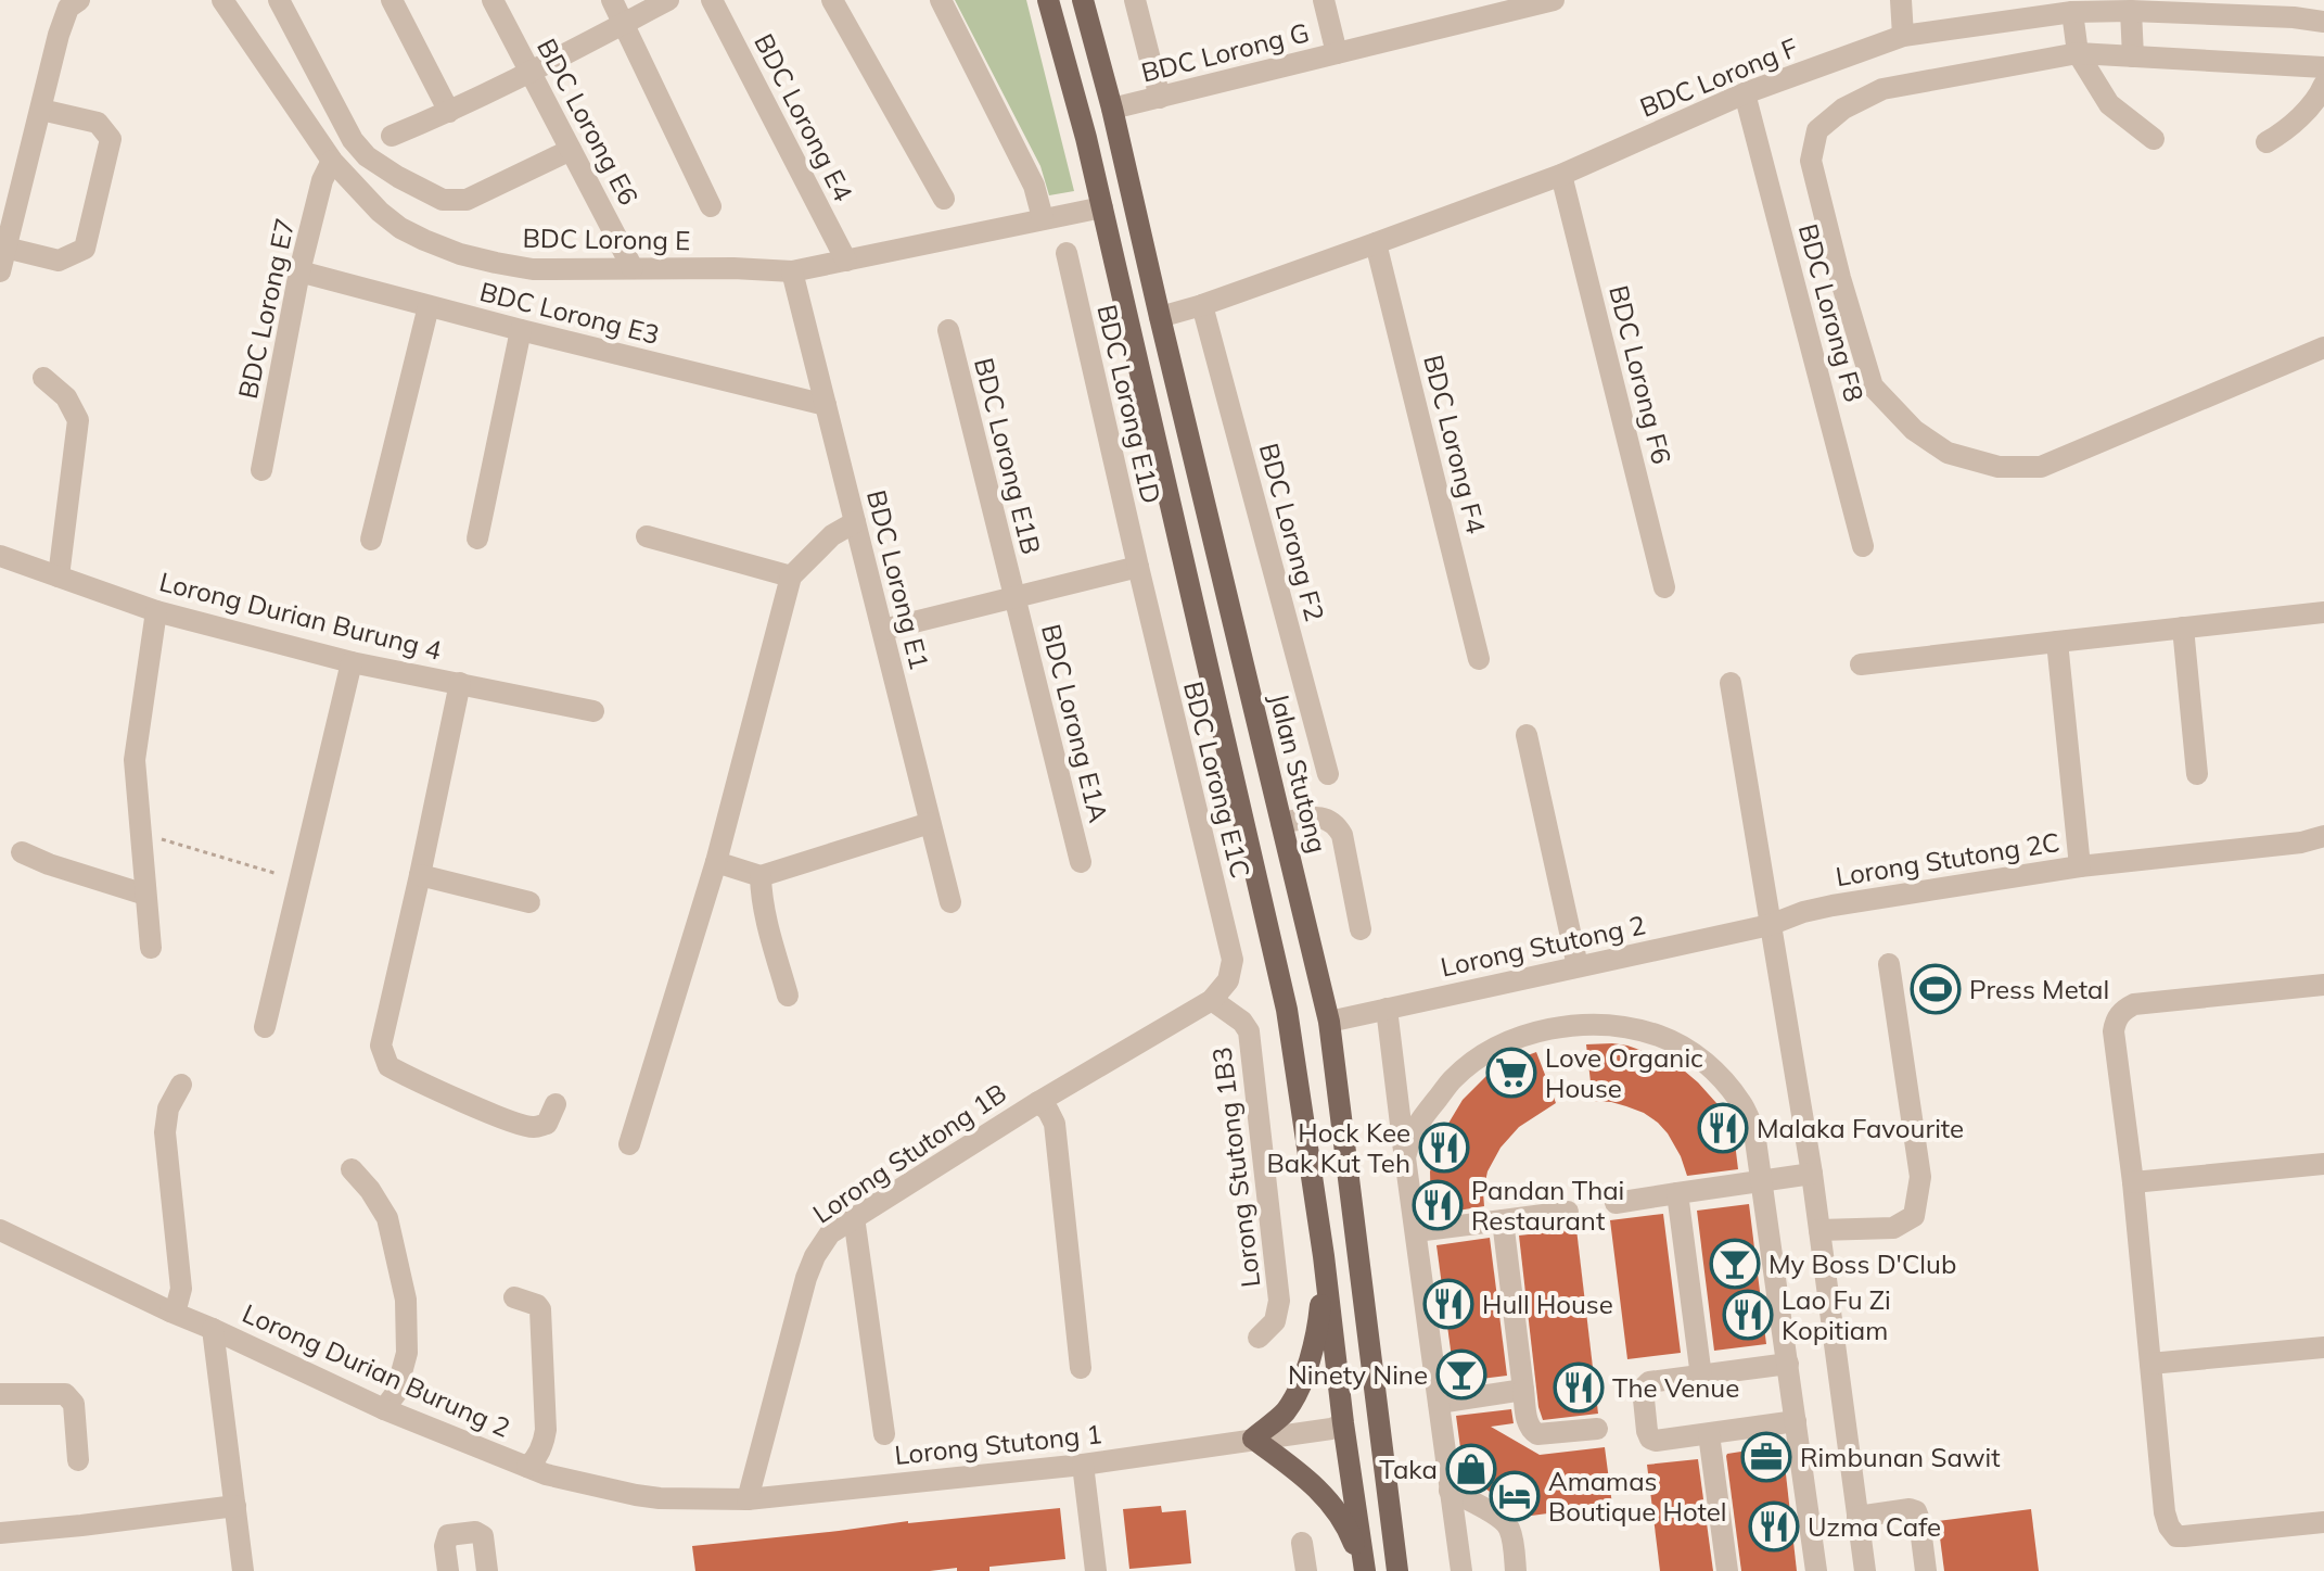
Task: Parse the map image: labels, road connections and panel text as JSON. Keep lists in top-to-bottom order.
{
  "streets": {
    "main road": ["Jalan Stutong"],
    "street": [
      "BDC Lorong G",
      "BDC Lorong F",
      "BDC Lorong E4",
      "BDC Lorong E6",
      "BDC Lorong E",
      "BDC Lorong E7",
      "BDC Lorong E3",
      "BDC Lorong F8",
      "BDC Lorong F6",
      "BDC Lorong E1D",
      "BDC Lorong F4",
      "BDC Lorong E1B",
      "BDC Lorong F2",
      "BDC Lorong E1",
      "Lorong Durian Burung 4",
      "BDC Lorong E1A",
      "BDC Lorong E1C",
      "Lorong Stutong 2C",
      "Lorong Stutong 2",
      "Lorong Stutong 1B",
      "Lorong Stutong 1B3",
      "Lorong Durian Burung 2",
      "Lorong Stutong 1"
    ]
  },
  "crossings": [
    ["BDC Lorong G", "Jalan Stutong"],
    ["BDC Lorong F", "BDC Lorong F8"],
    ["BDC Lorong F", "BDC Lorong F6"],
    ["BDC Lorong F", "BDC Lorong F4"],
    ["BDC Lorong F", "BDC Lorong F2"],
    ["BDC Lorong F", "Jalan Stutong"],
    ["BDC Lorong E4", "BDC Lorong E"],
    ["BDC Lorong E6", "BDC Lorong E"],
    ["BDC Lorong E", "BDC Lorong E7"],
    ["BDC Lorong E", "BDC Lorong E1"],
    ["BDC Lorong E7", "BDC Lorong E3"],
    ["BDC Lorong E3", "BDC Lorong E1"],
    ["BDC Lorong E1D", "BDC Lorong E1C"],
    ["BDC Lorong E1B", "BDC Lorong E1A"],
    ["Jalan Stutong", "Lorong Stutong 2"],
    ["BDC Lorong E1C", "Lorong Stutong 1B"],
    ["BDC Lorong E1C", "Lorong Stutong 1B3"],
    ["Lorong Stutong 2C", "Lorong Stutong 2"],
    ["Lorong Stutong 1B", "Lorong Stutong 1B3"],
    ["Lorong Stutong 1B", "Lorong Durian Burung 2"],
    ["Lorong Stutong 1B", "Lorong Stutong 1"],
    ["Lorong Durian Burung 2", "Lorong Stutong 1"]
  ],
  "places": {
    "sports": ["Press Metal"],
    "supermarket": ["Love Organic House"],
    "restaurant": [
      "Malaka Favourite",
      "Hock Kee Bak Kut Teh",
      "Pandan Thai Restaurant",
      "Hull House",
      "Lao Fu Zi Kopitiam",
      "The Venue",
      "Uzma Cafe"
    ],
    "bar": ["My Boss D'Club", "Ninety Nine"],
    "office": ["Rimbunan Sawit"],
    "shop": ["Taka"],
    "hotel": ["Amamas Boutique Hotel"]
  }
}
